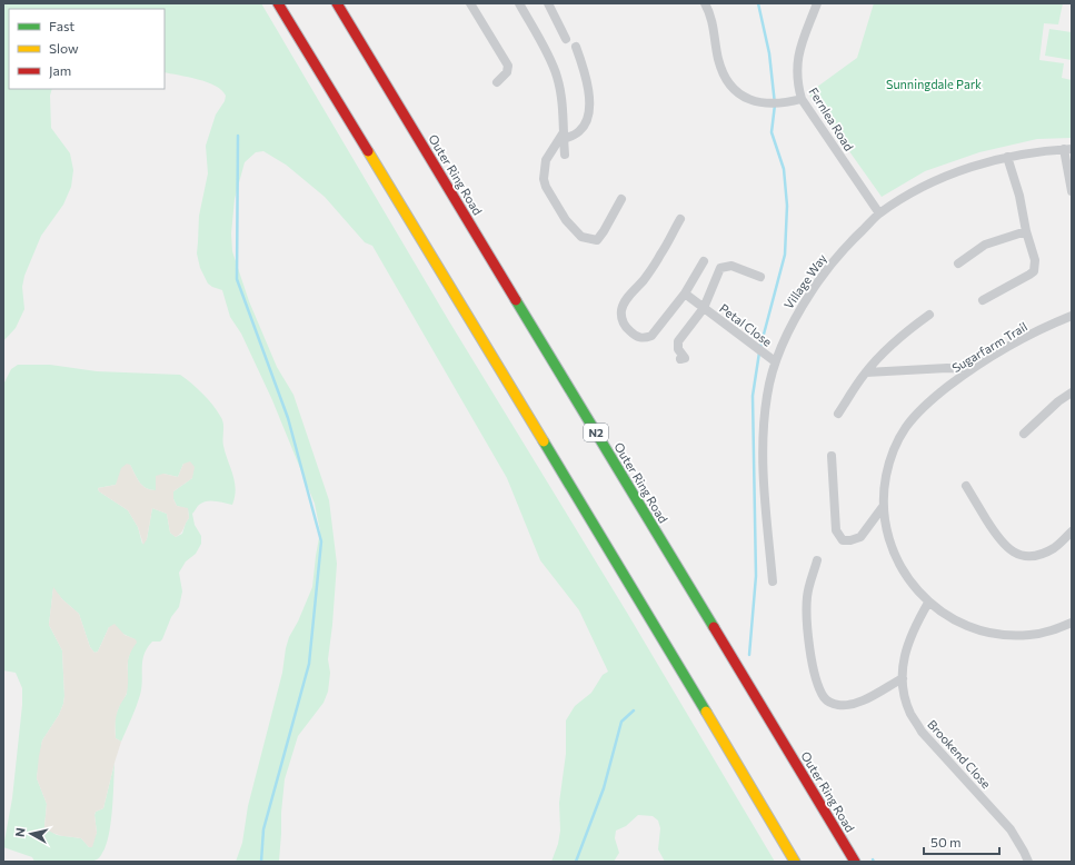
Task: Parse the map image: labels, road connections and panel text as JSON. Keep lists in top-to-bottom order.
{
  "streets": {
    "highway": ["Outer Ring Road", "N2"],
    "street": [
      "Fernlea Road",
      "Village Way",
      "Petal Close",
      "Sugarfarm Trail",
      "Brookend Close"
    ]
  },
  "crossings": [
    ["Fernlea Road", "Village Way"],
    ["Village Way", "Petal Close"],
    ["Sugarfarm Trail", "Brookend Close"]
  ],
  "parks": ["Sunningdale Park"],
  "legend": ["Fast", "Slow", "Jam"],
  "scale_bar": "50 m",
  "north": "left"
}
